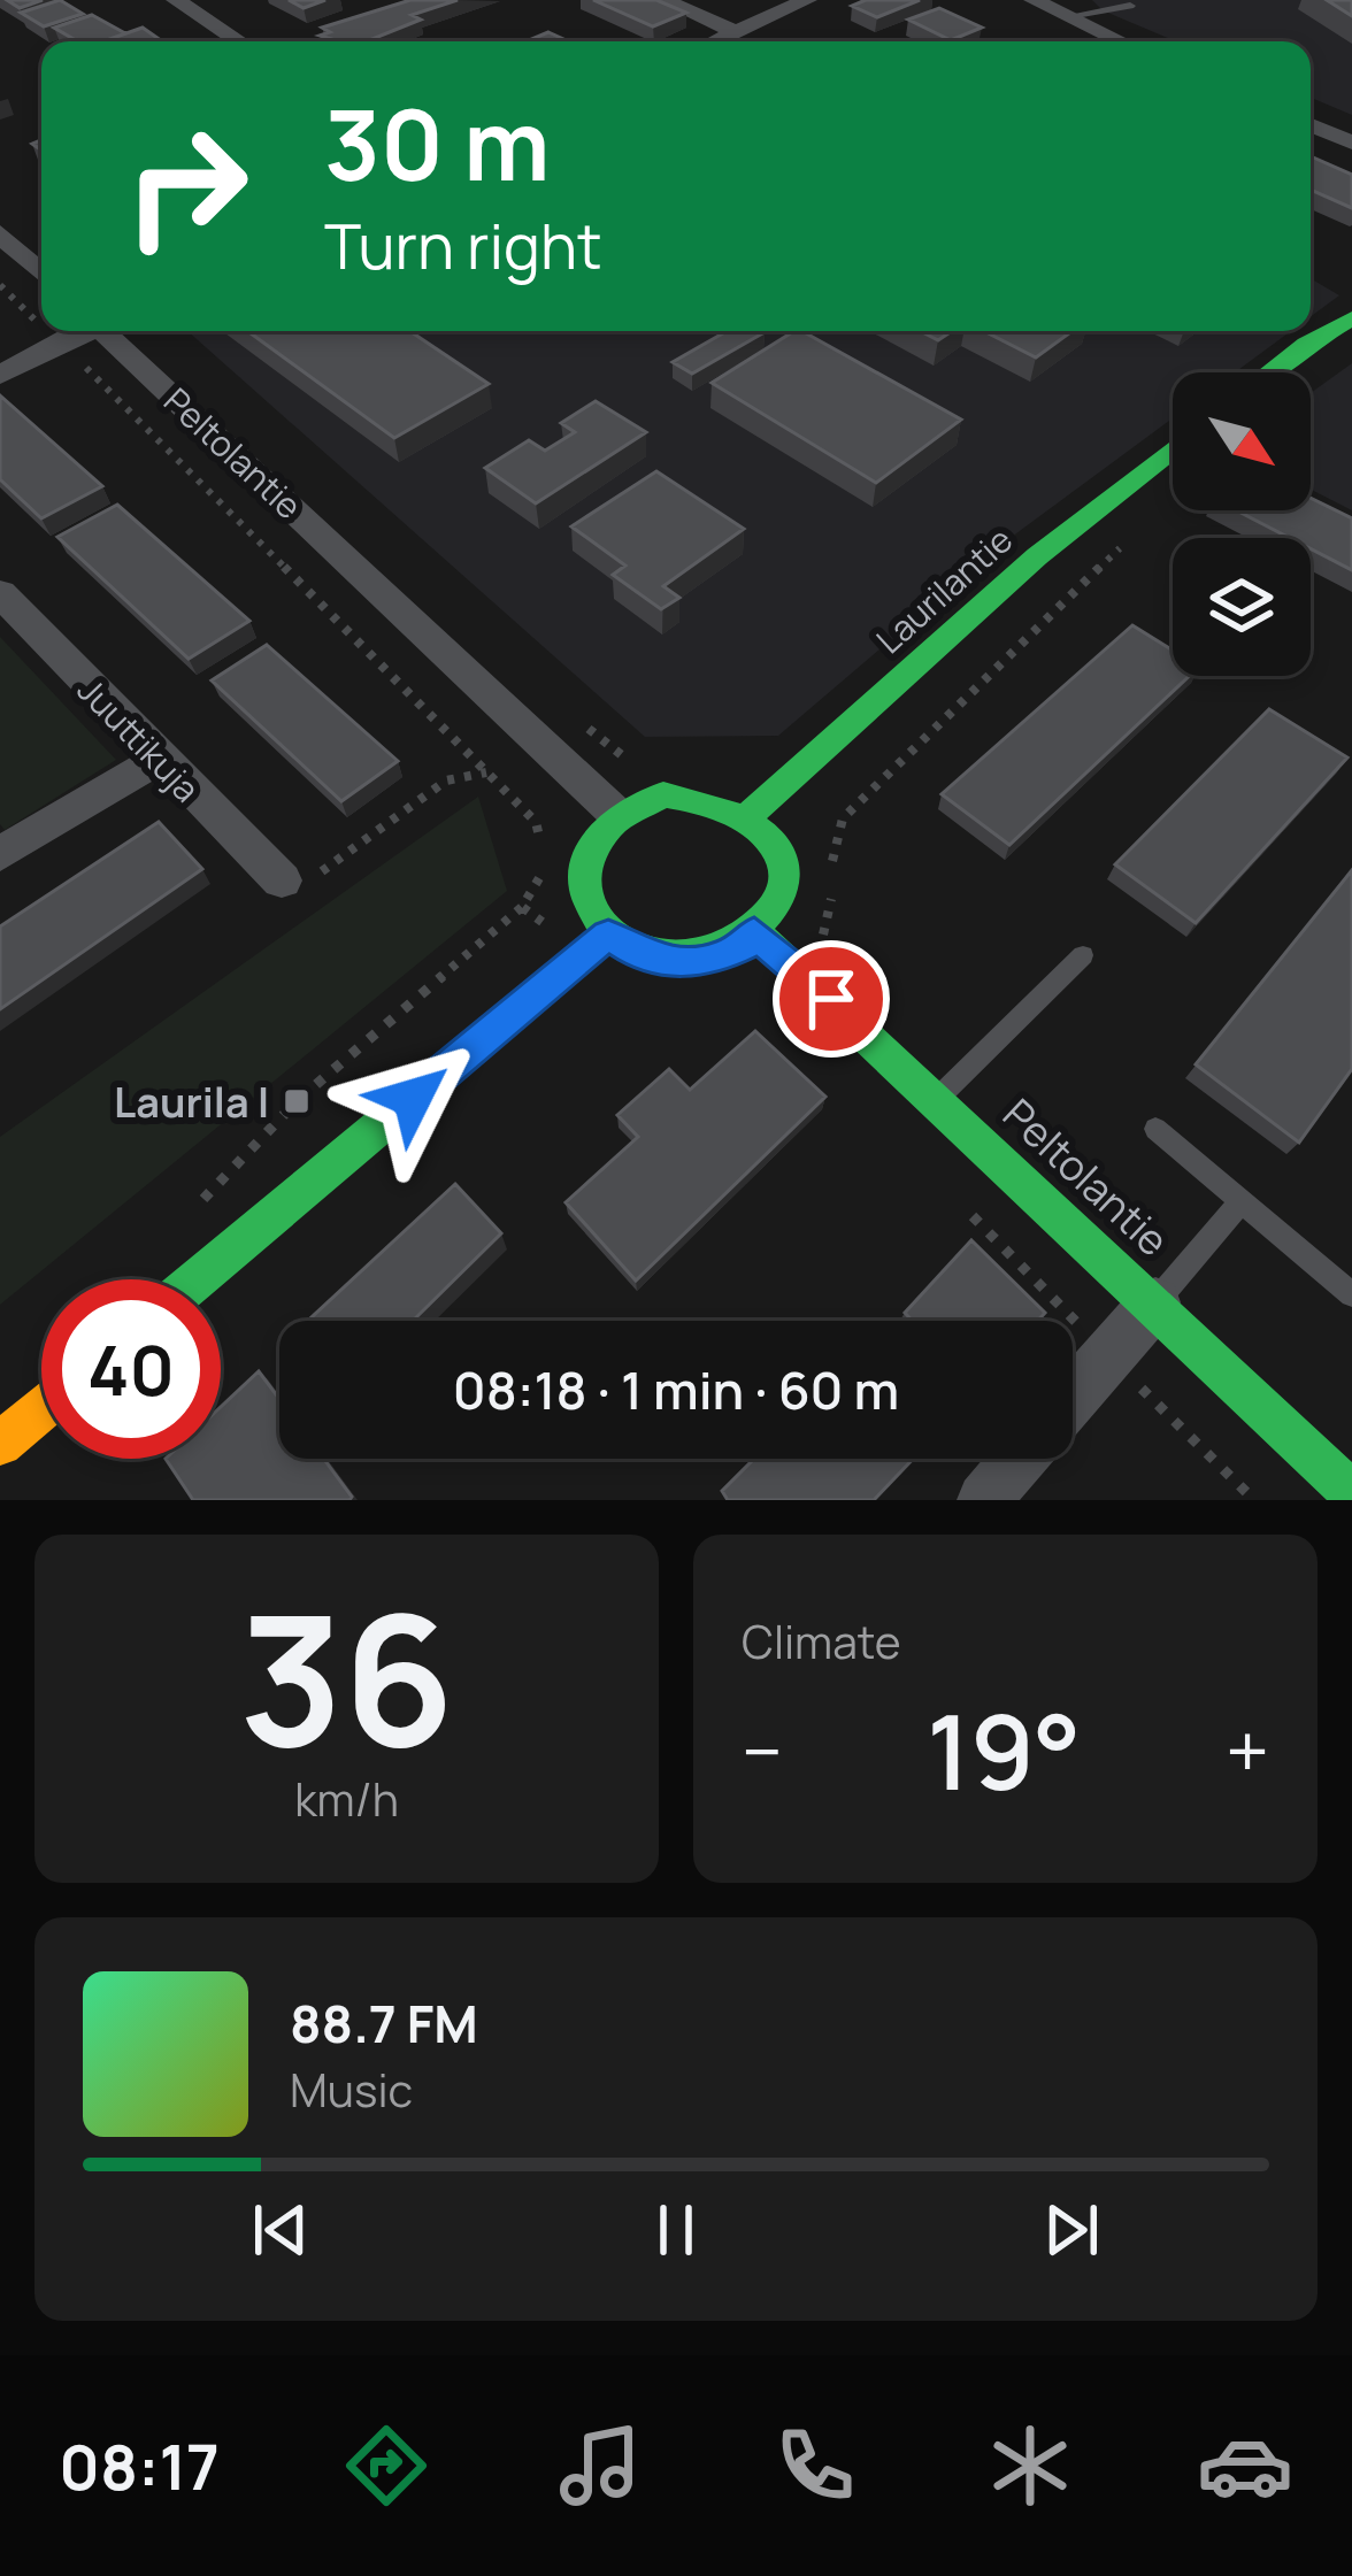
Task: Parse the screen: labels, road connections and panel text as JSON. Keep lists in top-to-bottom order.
{
  "streets": {
    "street": ["Peltolantie", "Laurilantie", "Juuttikuja"]
  },
  "crossings": [
    ["Peltolantie", "Laurilantie"]
  ],
  "places": {
    "transit": ["Laurila I"]
  },
  "north": "bottom right",
  "page": {
    "turn": ["30 m", "Turn right"],
    "limit": "40",
    "trip": "08:18 · 1 min · 60 m",
    "tile": [
      ["36", "km/h"],
      "Climate"
    ],
    "heat": ["−", "19°", "+"],
    "song": ["88.7 FM", "Music"],
    "tabs": "08:17"
  }
}
